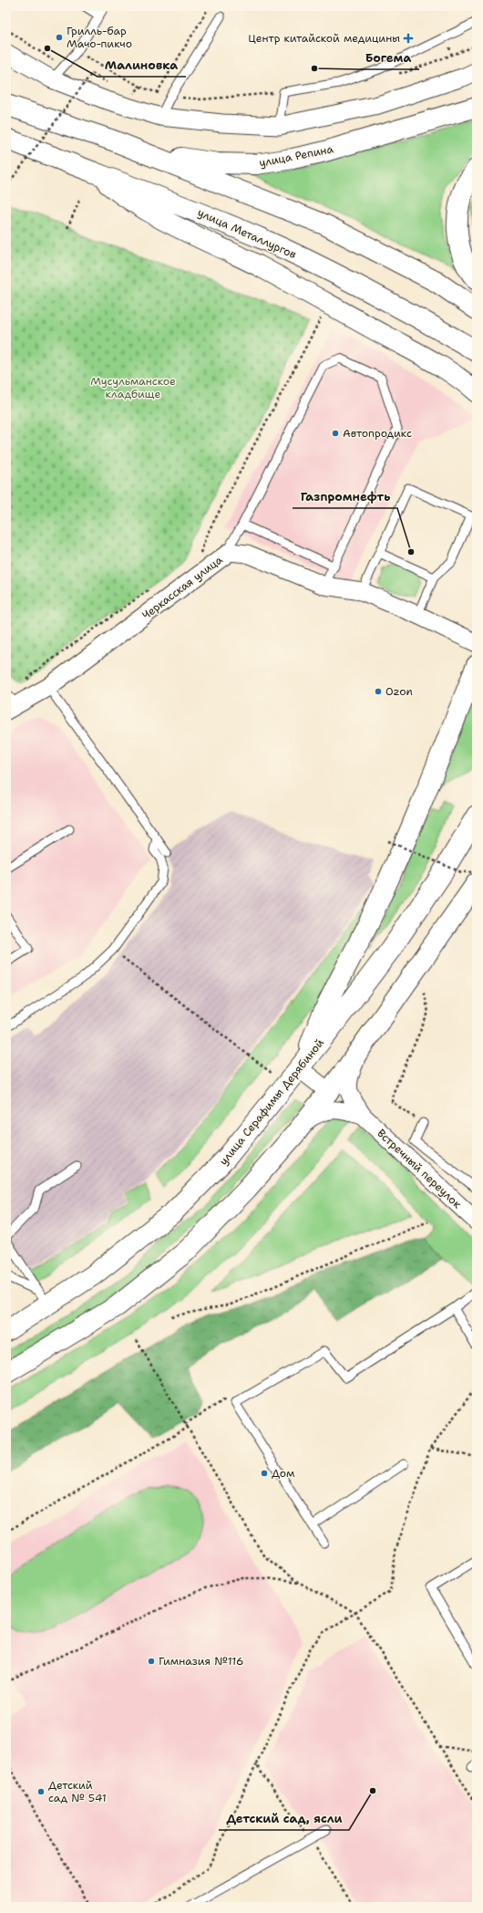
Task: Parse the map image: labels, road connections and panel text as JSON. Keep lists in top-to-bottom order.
{
  "streets": {
    "main road": ["улица Репина", "улица Металлургов", "улица Серафимы Дерябиной"],
    "street": ["Черкасская улица", "Встречный переулок"]
  },
  "parks": ["Мусульманское кладбище"],
  "places": {
    "other": [
      "Грилль-бар Мачо-пикчо",
      "Малиновка",
      "Богема",
      "Автопродикс",
      "Газпромнефть",
      "Ozon",
      "Дом",
      "Гимназия №116",
      "Детский сад, ясли",
      "Детский сад № 541"
    ],
    "health": ["Центр китайской медицины"]
  }
}
